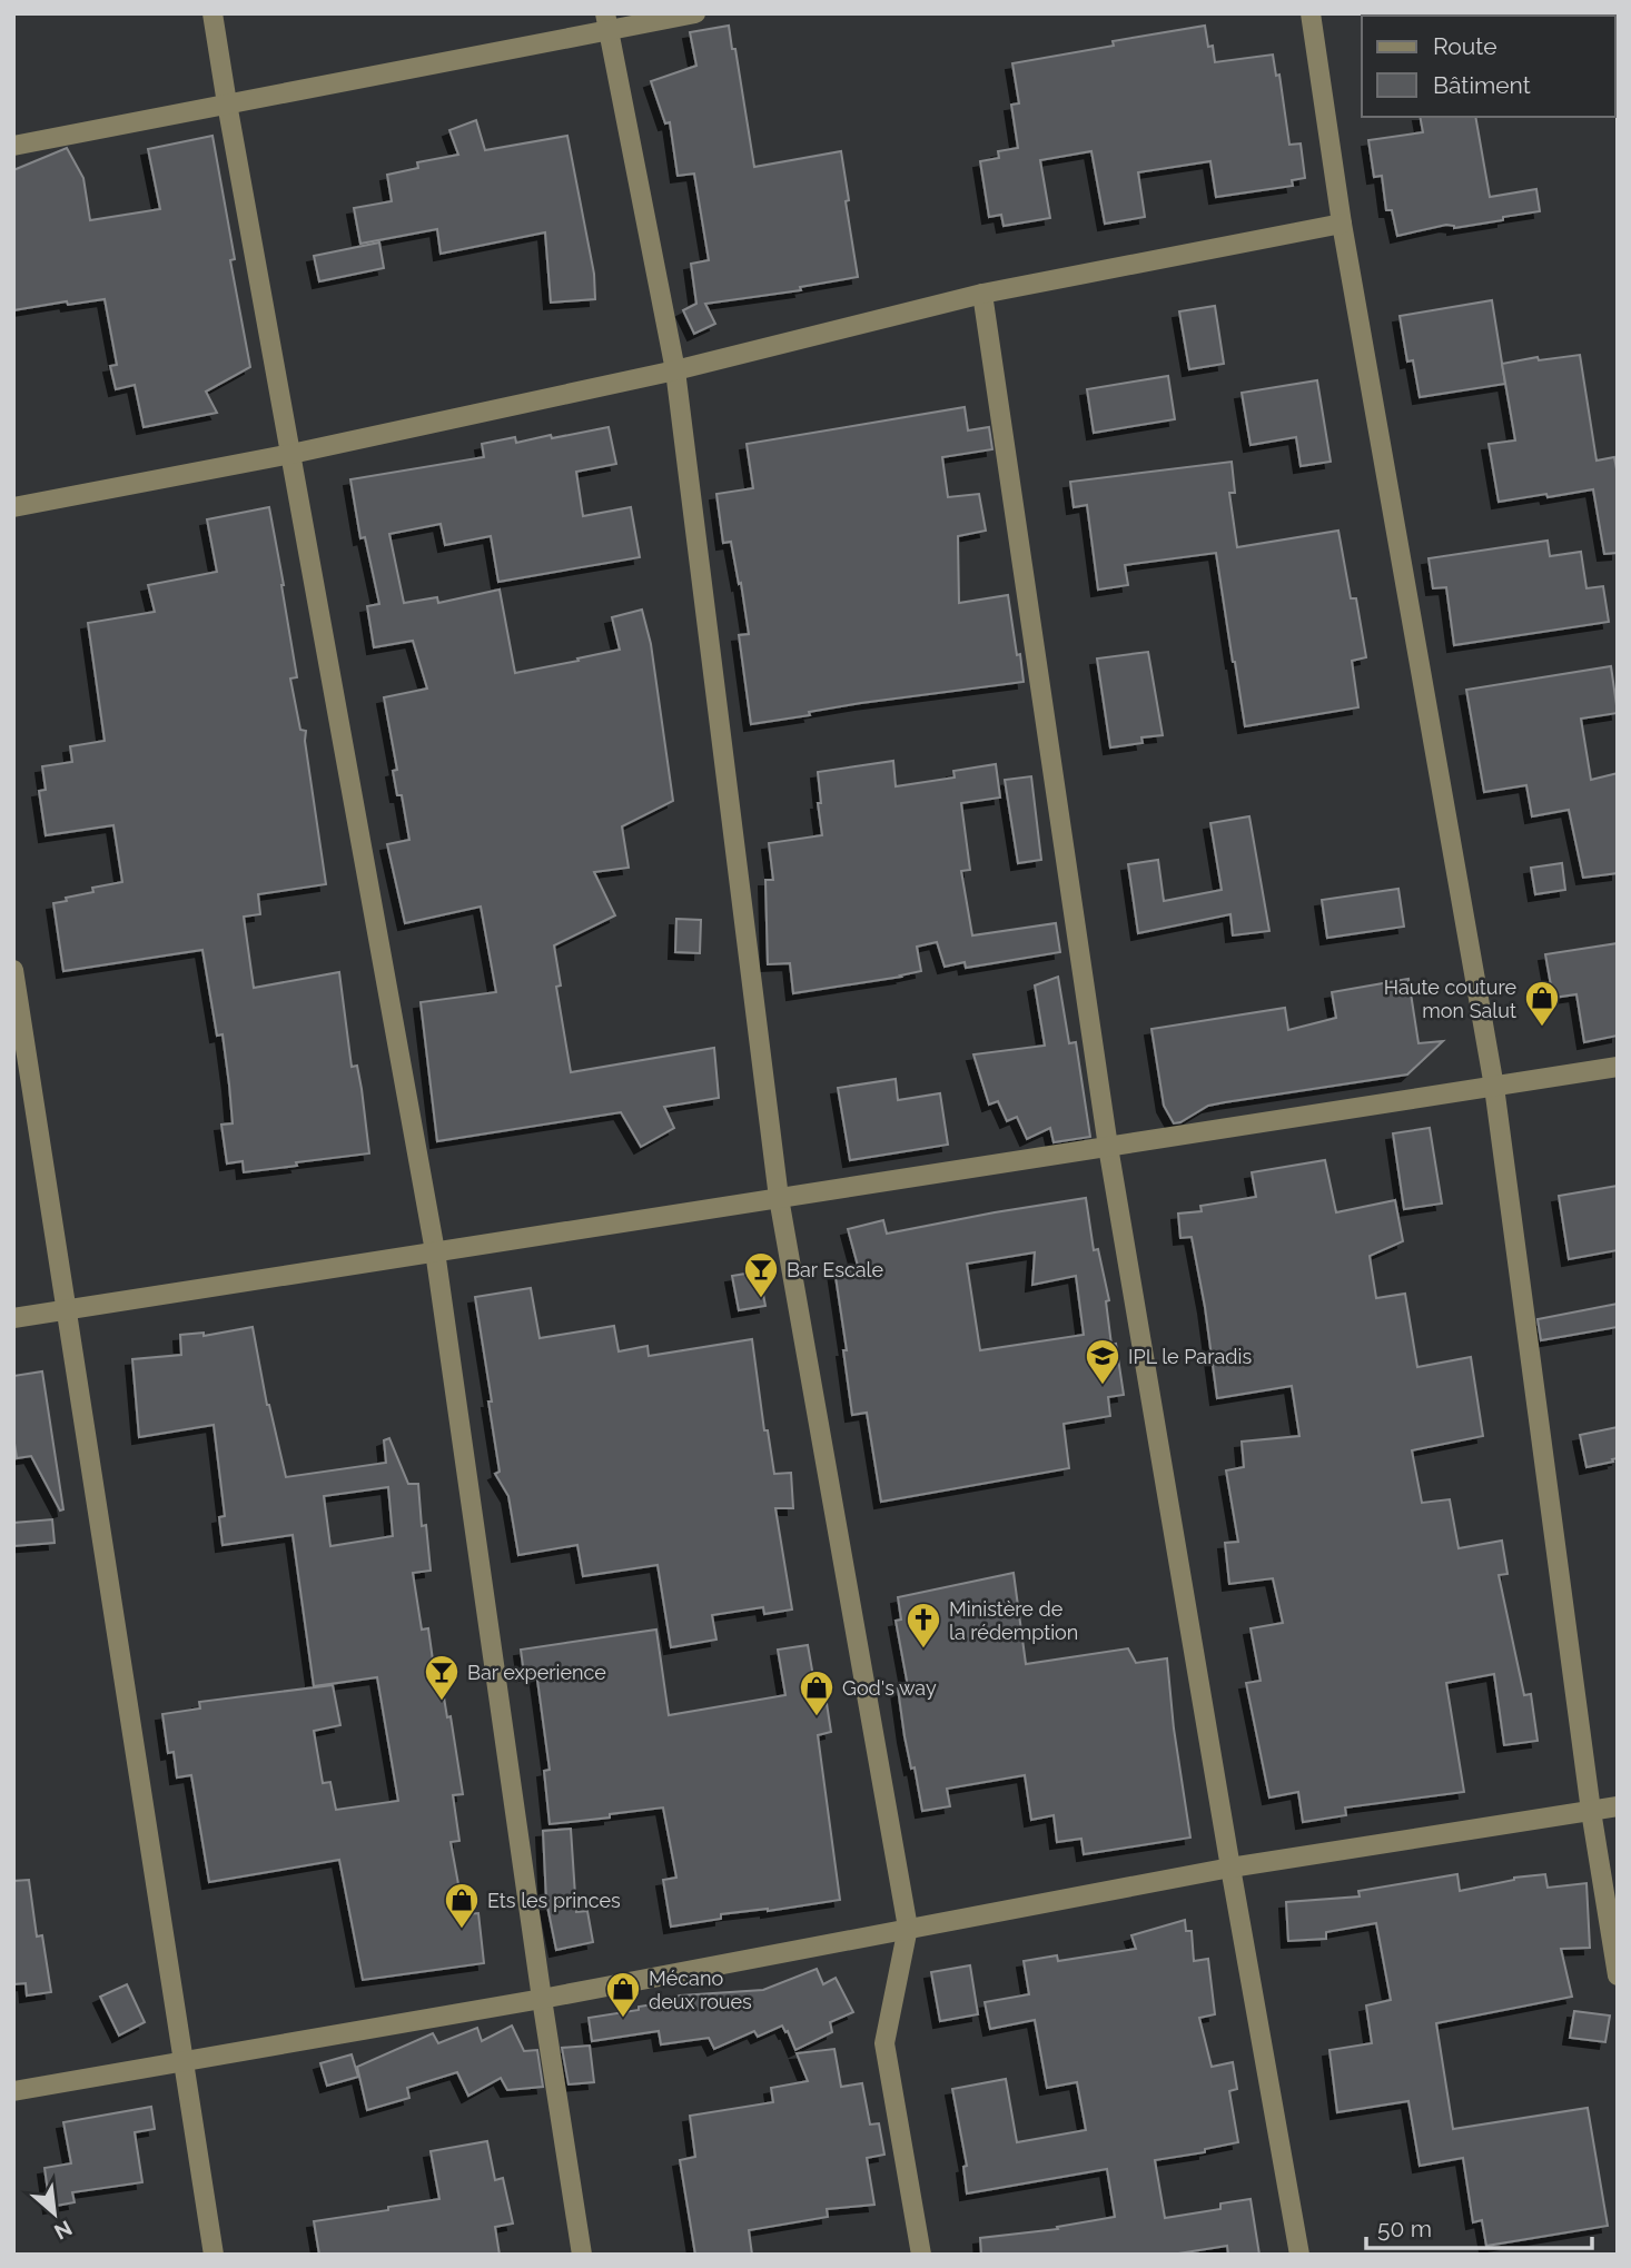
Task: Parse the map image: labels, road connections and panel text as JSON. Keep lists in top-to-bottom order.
{
  "places": {
    "shop": [
      "Haute couture mon Salut",
      "God's way",
      "Ets les princes",
      "Mécano deux roues"
    ],
    "bar": ["Bar Escale", "Bar experience"],
    "school or university": ["IPL le Paradis"],
    "church": ["Ministère de la rédemption"]
  },
  "legend": ["Route", "Bâtiment"],
  "scale_bar": "50 m",
  "north": "bottom right"
}
